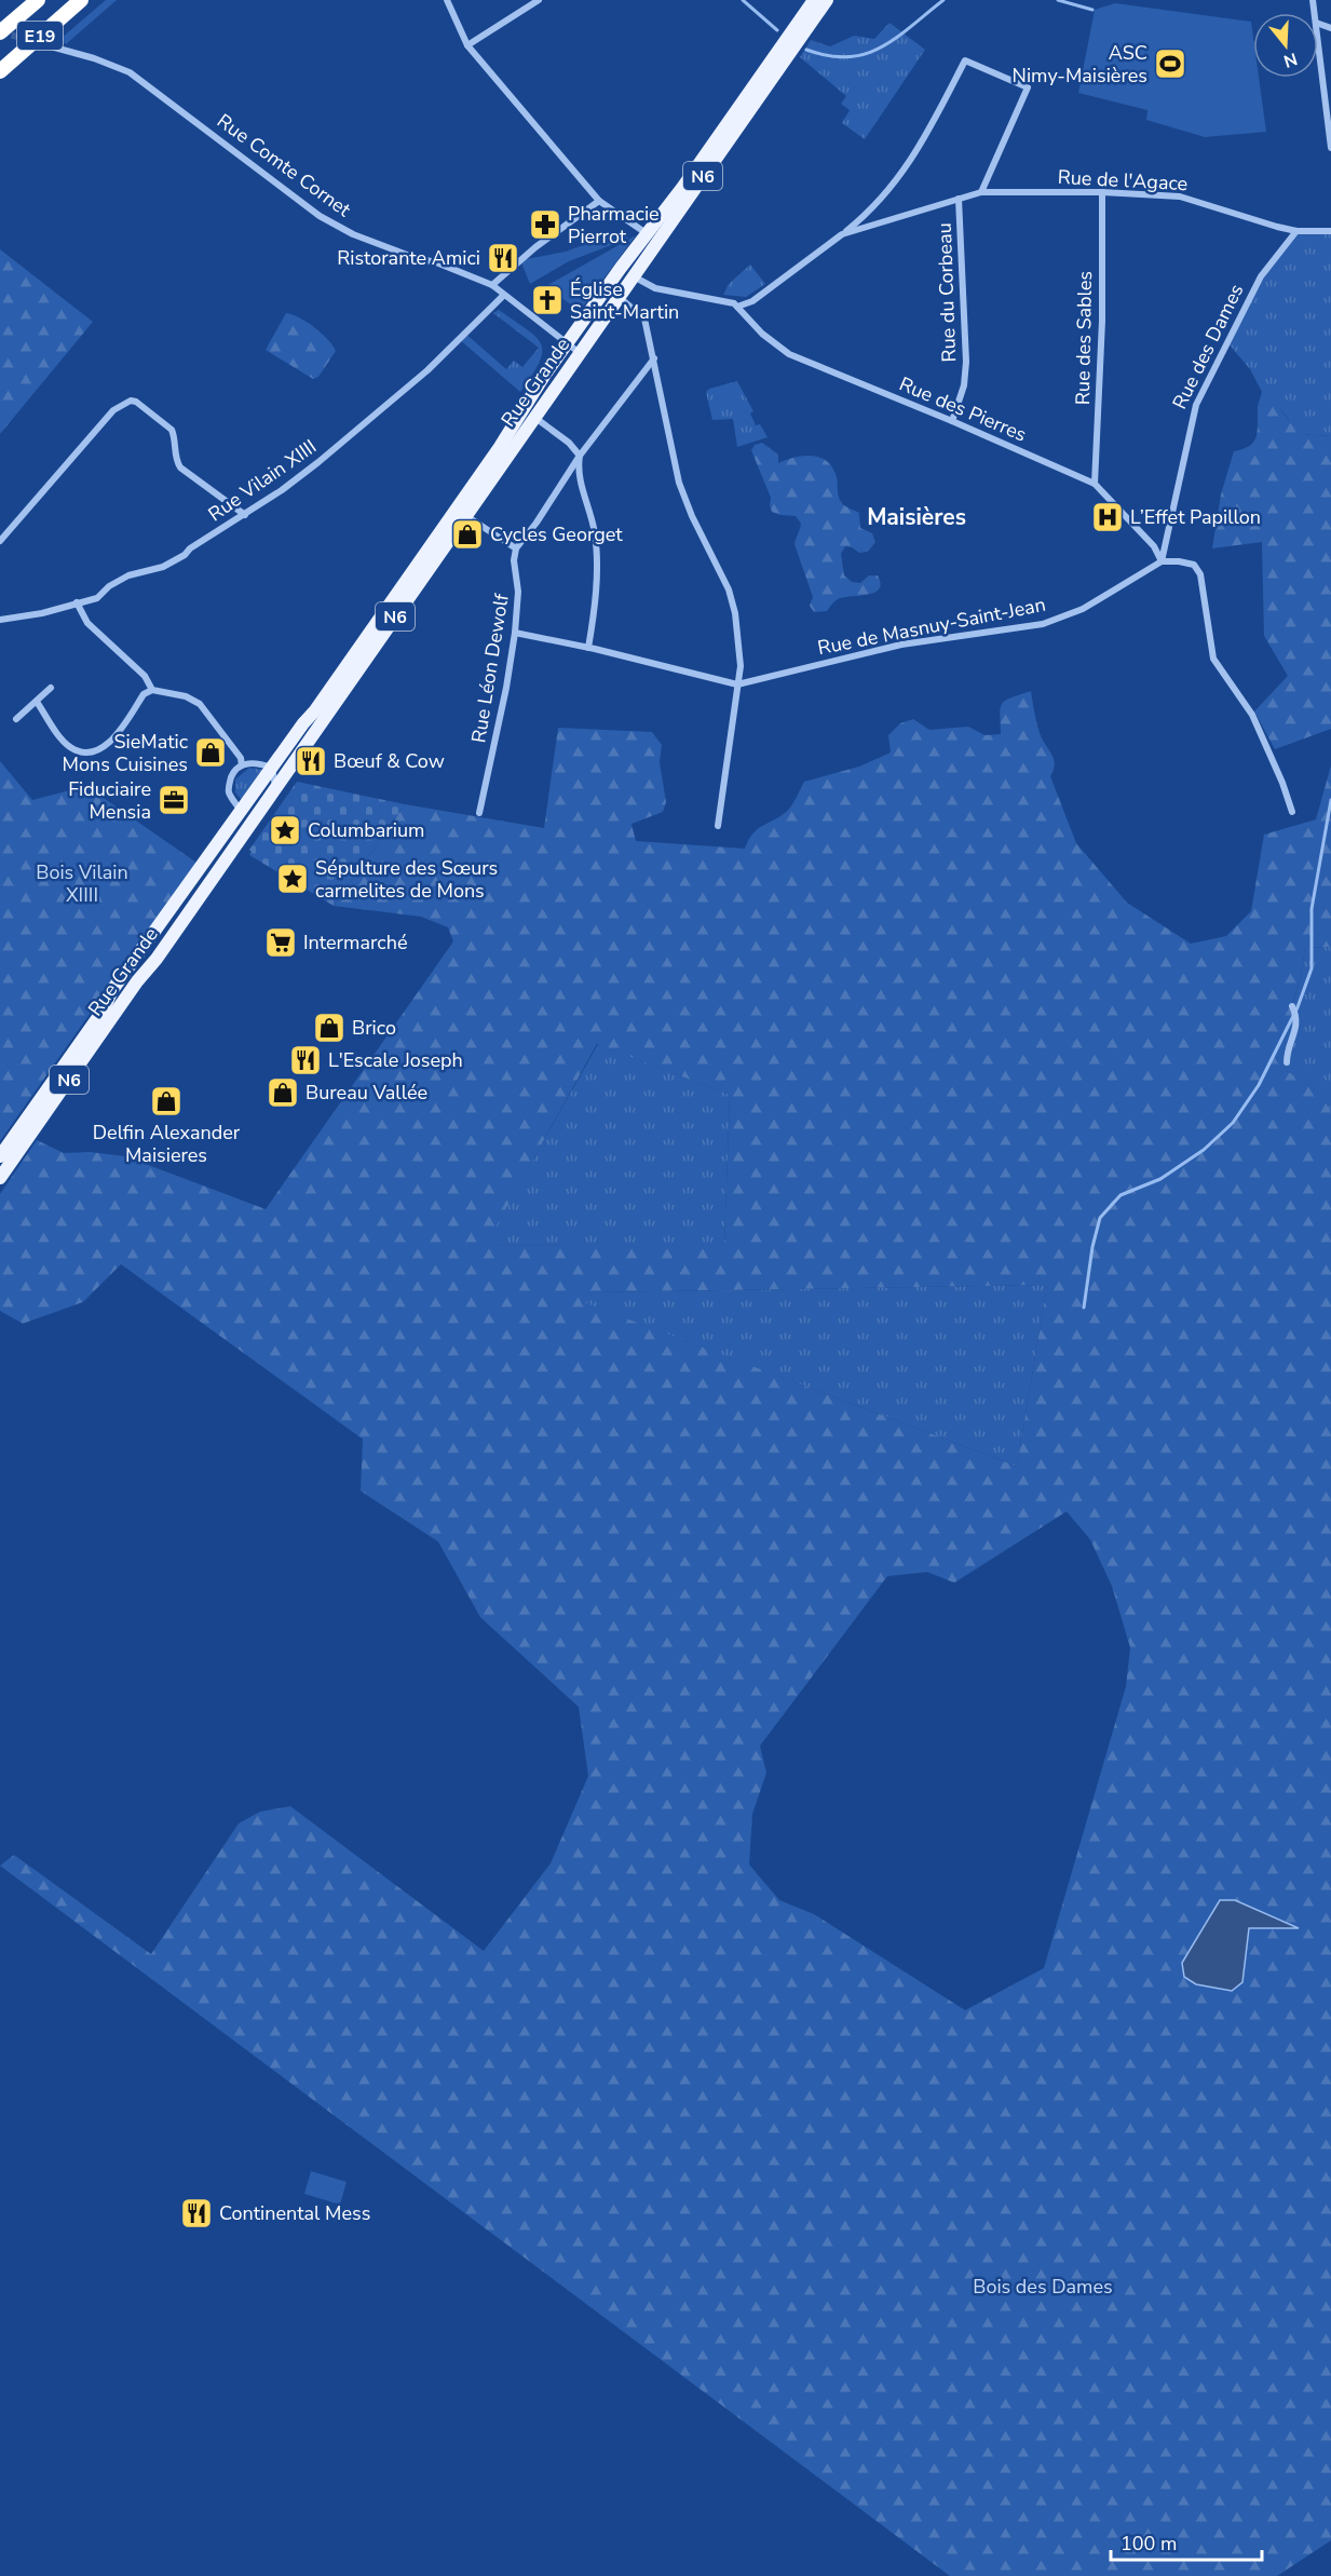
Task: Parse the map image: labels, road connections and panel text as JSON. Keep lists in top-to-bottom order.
{
  "streets": {
    "highway": ["E19"],
    "main road": ["N6", "Rue Grande"],
    "street": [
      "Rue Comte Cornet",
      "Rue de l'Agace",
      "Rue du Corbeau",
      "Rue des Sables",
      "Rue des Dames",
      "Rue des Pierres",
      "Rue Vilain XIIII",
      "Rue de Masnuy-Saint-Jean",
      "Rue Léon Dewolf"
    ]
  },
  "crossings": [
    ["Rue Comte Cornet", "Rue Grande"],
    ["Rue Comte Cornet", "Rue Vilain XIIII"],
    ["Rue de l'Agace", "Rue du Corbeau"],
    ["Rue de l'Agace", "Rue des Sables"],
    ["Rue de l'Agace", "Rue des Dames"],
    ["Rue de l'Agace", "Rue des Pierres"],
    ["Rue du Corbeau", "Rue des Pierres"],
    ["Rue des Sables", "Rue des Pierres"],
    ["Rue des Dames", "Rue des Pierres"],
    ["Rue des Dames", "Rue de Masnuy-Saint-Jean"],
    ["Rue des Pierres", "Rue de Masnuy-Saint-Jean"],
    ["Rue de Masnuy-Saint-Jean", "Rue Léon Dewolf"]
  ],
  "districts": ["Maisières"],
  "parks": ["Bois Vilain XIIII", "Bois des Dames"],
  "places": {
    "sports": ["ASC Nimy-Maisières"],
    "pharmacy": ["Pharmacie Pierrot"],
    "restaurant": [
      "Ristorante Amici",
      "Bœuf & Cow",
      "L'Escale Joseph",
      "Continental Mess"
    ],
    "church": ["Église Saint-Martin"],
    "hospital": ["L’Effet Papillon"],
    "shop": [
      "Cycles Georget",
      "SieMatic Mons Cuisines",
      "Brico",
      "Bureau Vallée",
      "Delfin Alexander Maisieres"
    ],
    "office": ["Fiduciaire Mensia"],
    "place": ["Columbarium", "Sépulture des Sœurs carmelites de Mons"],
    "supermarket": ["Intermarché"]
  },
  "scale_bar": "100 m",
  "north": "bottom"
}
